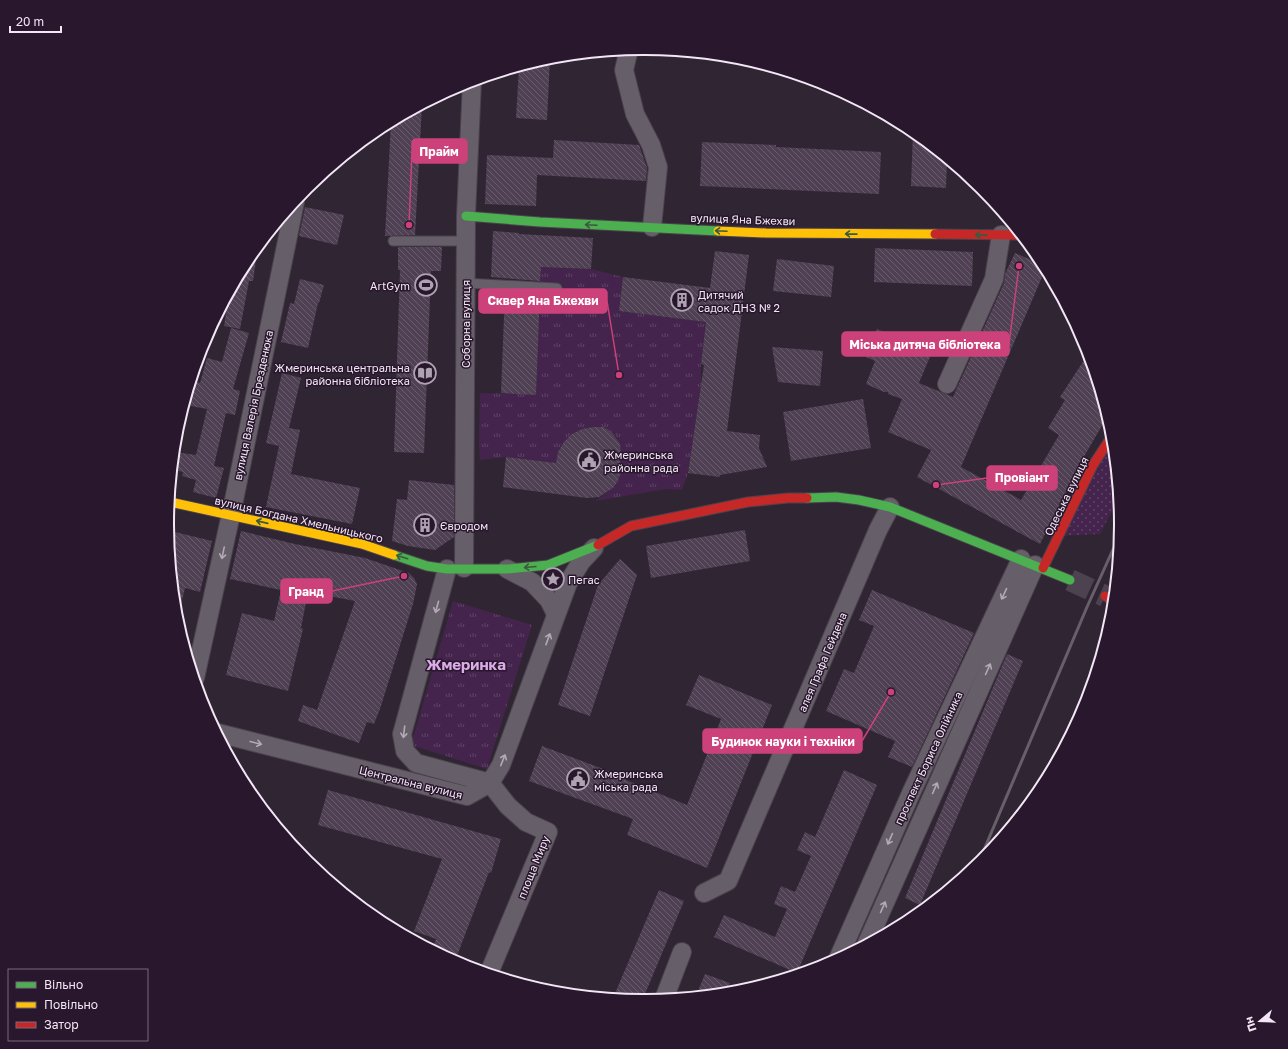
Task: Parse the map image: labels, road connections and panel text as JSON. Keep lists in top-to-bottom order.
{
  "streets": {
    "street": [
      "вулиця Яна Бжехви",
      "Соборна вулиця",
      "вулиця Валерія Брезденюка",
      "Одеська вулиця",
      "вулиця Богдана Хмельницького",
      "алея Графа Гейдена",
      "проспект Бориса Олійника",
      "Центральна вулиця",
      "площа Миру"
    ]
  },
  "crossings": [
    ["вулиця Яна Бжехви", "Соборна вулиця"],
    ["Соборна вулиця", "вулиця Богдана Хмельницького"],
    ["Соборна вулиця", "Центральна вулиця"],
    ["Соборна вулиця", "площа Миру"],
    ["вулиця Валерія Брезденюка", "вулиця Богдана Хмельницького"],
    ["Одеська вулиця", "вулиця Богдана Хмельницького"],
    ["Одеська вулиця", "проспект Бориса Олійника"],
    ["вулиця Богдана Хмельницького", "алея Графа Гейдена"],
    ["вулиця Богдана Хмельницького", "проспект Бориса Олійника"],
    ["вулиця Богдана Хмельницького", "Центральна вулиця"],
    ["Центральна вулиця", "площа Миру"]
  ],
  "one_way": ["вулиця Яна Бжехви"],
  "districts": ["Жмеринка"],
  "places": {
    "other": [
      "Прайм",
      "Міська дитяча бібліотека",
      "Сквер Яна Бжехви",
      "Провіант",
      "Гранд",
      "Будинок науки і техніки"
    ],
    "sports": ["ArtGym"],
    "building": ["Дитячий садок ДНЗ № 2", "Євродом"],
    "library": ["Жмеринська центральна районна бібліотека"],
    "public building": ["Жмеринська районна рада", "Жмеринська міська рада"],
    "place": ["Пегас"]
  },
  "legend": ["Вільно", "Повільно", "Затор"],
  "scale_bar": "20 m",
  "north": "left"
}
